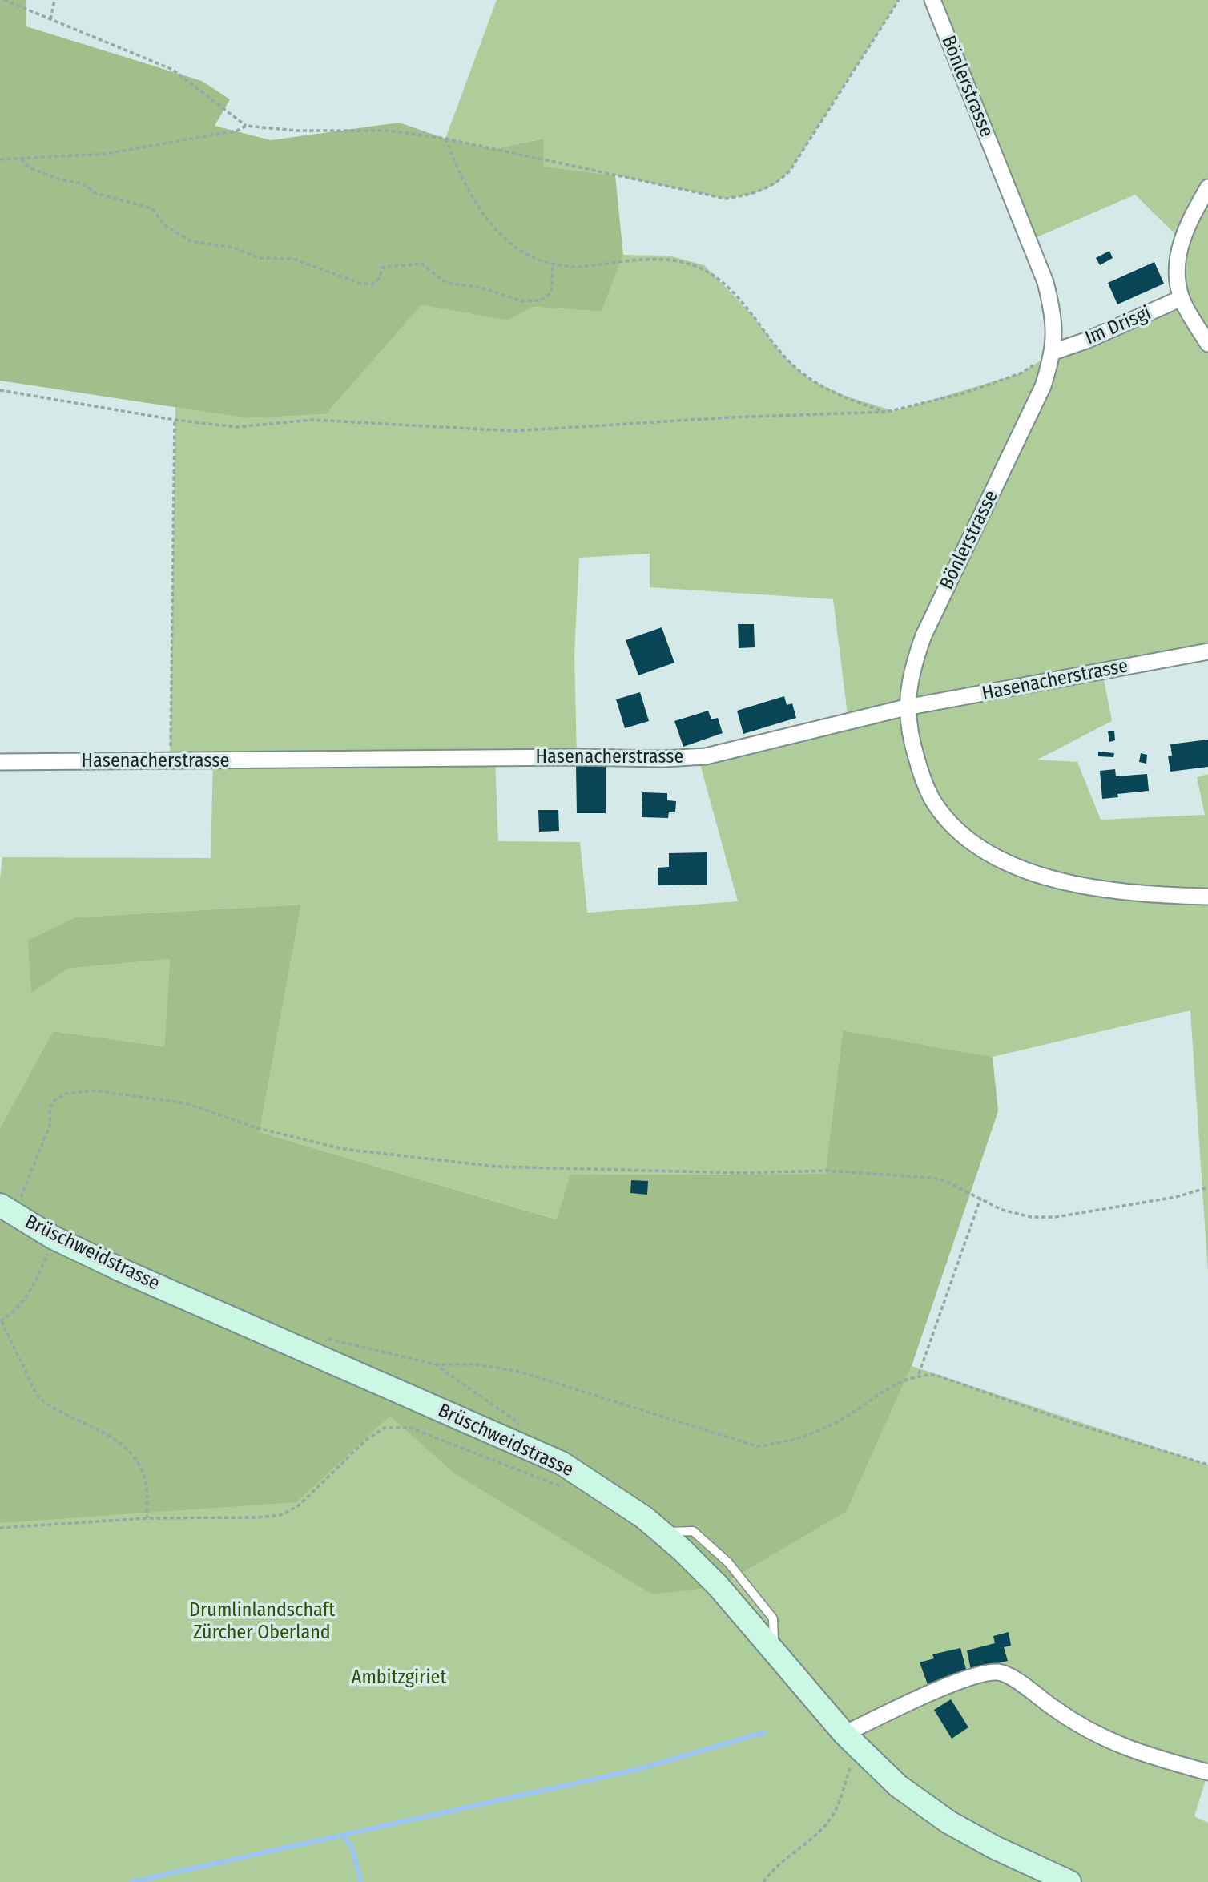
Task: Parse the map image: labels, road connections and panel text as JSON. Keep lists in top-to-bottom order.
{
  "streets": {
    "street": [
      "Bönlerstrasse",
      "Im Drisgi",
      "Hasenacherstrasse",
      "Brüschweidstrasse"
    ]
  },
  "crossings": [
    ["Bönlerstrasse", "Im Drisgi"],
    ["Bönlerstrasse", "Hasenacherstrasse"]
  ],
  "parks": ["Drumlinlandschaft Zürcher Oberland", "Ambitzgiriet"]
}
